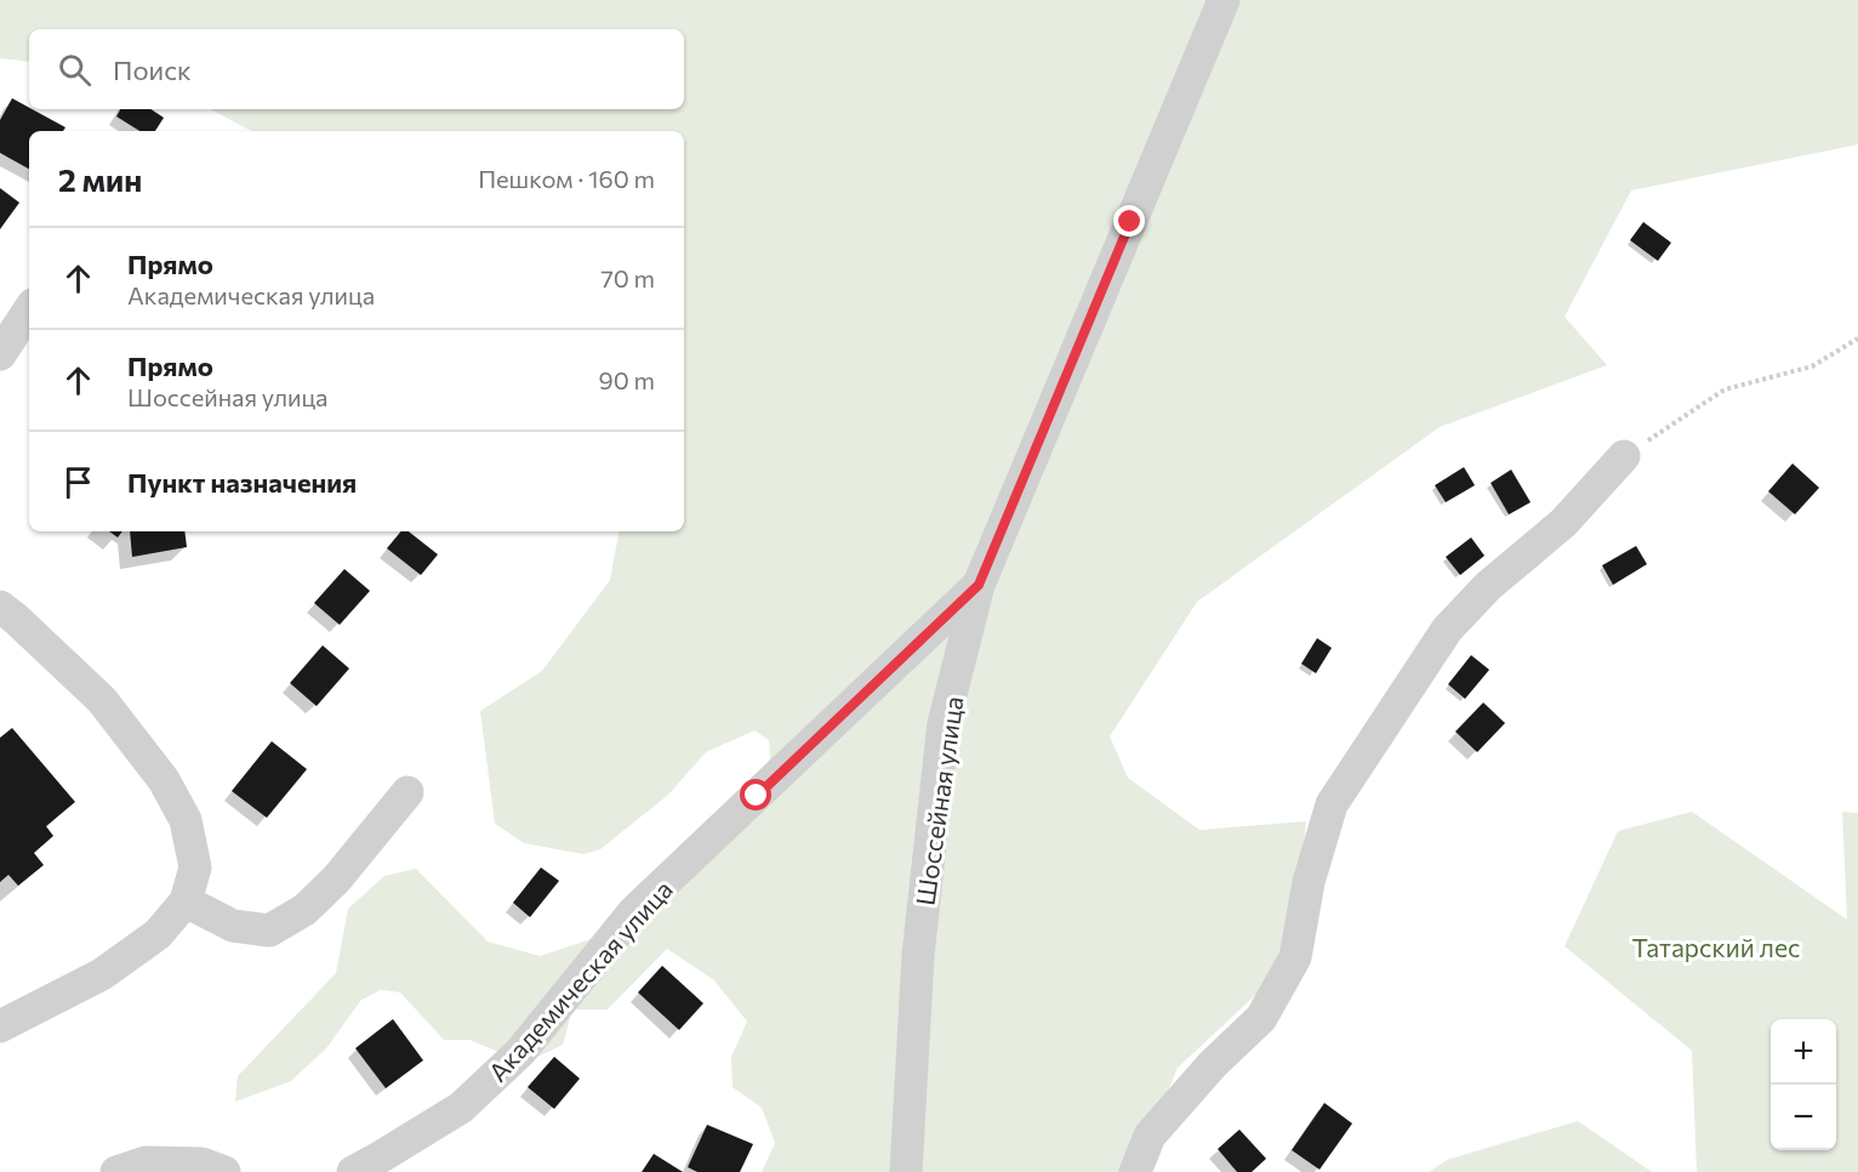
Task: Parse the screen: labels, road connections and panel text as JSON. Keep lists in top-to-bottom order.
{
  "streets": {
    "street": ["Шоссейная улица", "Академическая улица"]
  },
  "crossings": [
    ["Шоссейная улица", "Академическая улица"]
  ],
  "parks": ["Татарский лес"],
  "page": {
    "search": "Поиск",
    "heading": ["2 мин", "Пешком · 160 m"],
    "list": [
      ["Прямо", "Академическая улица", "70 m"],
      ["Прямо", "Шоссейная улица", "90 m"],
      "Пункт назначения"
    ],
    "map_buttons": ["+", "−"]
  }
}
